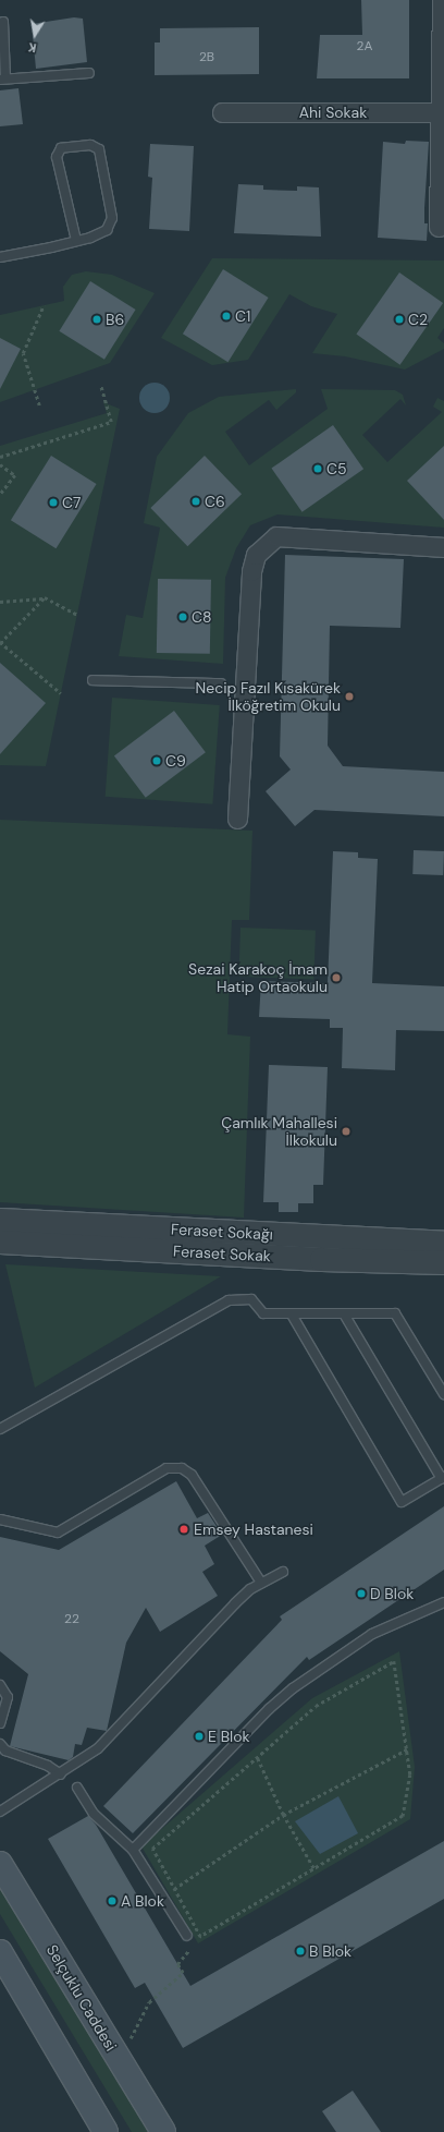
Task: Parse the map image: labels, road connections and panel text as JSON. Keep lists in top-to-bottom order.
{
  "streets": {
    "main road": ["Selçuklu Caddesi"],
    "street": ["Ahi Sokak", "Feraset Sokağı", "Feraset Sokak"]
  },
  "places": [
    "C1",
    "B6",
    "C2",
    "C5",
    "C6",
    "C7",
    "C8",
    "Necip Fazıl Kısakürek İlköğretim Okulu",
    "C9",
    "Sezai Karakoç İmam Hatip Ortaokulu",
    "Çamlık Mahallesi İlkokulu",
    "Emsey Hastanesi",
    "D Blok",
    "E Blok",
    "A Blok",
    "B Blok"
  ],
  "house_numbers": ["2A", "2B", "22"],
  "north": "bottom"
}
